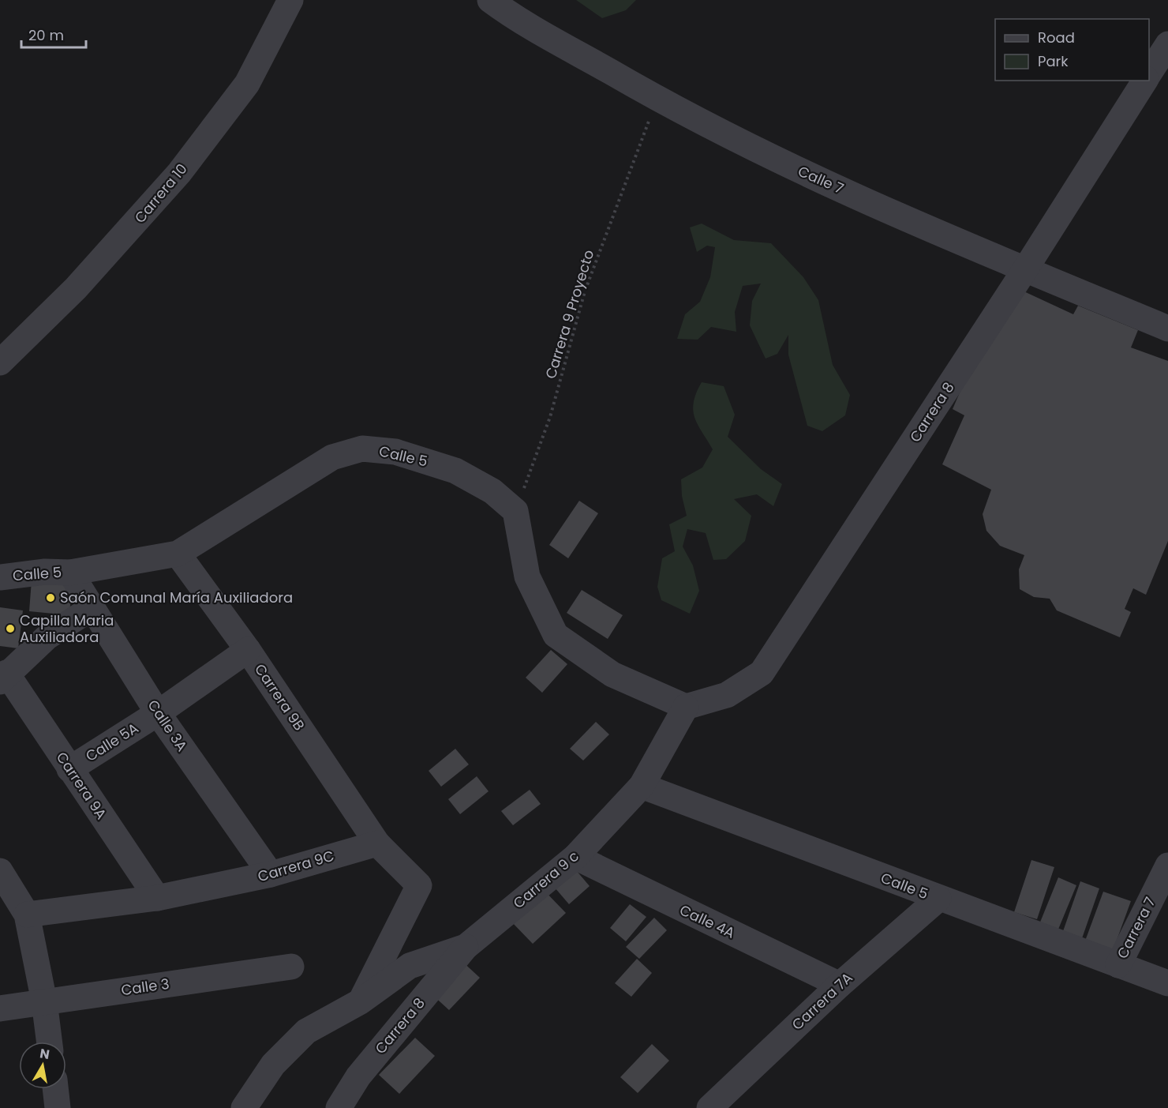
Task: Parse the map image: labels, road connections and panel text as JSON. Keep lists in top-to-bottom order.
{
  "streets": {
    "street": [
      "Calle 7",
      "Carrera 10",
      "Carrera 8",
      "Calle 5",
      "Carrera 9B",
      "Calle 3A",
      "Calle 5A",
      "Carrera 9A",
      "Carrera 9C",
      "Carrera 9 c",
      "Calle 4A",
      "Carrera 7",
      "Calle 3",
      "Carrera 7A"
    ],
    "path": ["Carrera 9 Proyecto"]
  },
  "crossings": [
    ["Calle 7", "Carrera 9 Proyecto"],
    ["Calle 7", "Carrera 8"],
    ["Carrera 9 Proyecto", "Calle 5"],
    ["Carrera 8", "Carrera 9 c"],
    ["Calle 5", "Carrera 9B"],
    ["Calle 5", "Calle 3A"],
    ["Calle 5", "Carrera 9 c"],
    ["Calle 5", "Carrera 7"],
    ["Calle 5", "Carrera 7A"],
    ["Carrera 9B", "Calle 5A"],
    ["Carrera 9B", "Carrera 9C"],
    ["Calle 3A", "Calle 5A"],
    ["Calle 3A", "Carrera 9C"],
    ["Calle 5A", "Carrera 9A"],
    ["Carrera 9A", "Carrera 9C"],
    ["Carrera 9 c", "Calle 4A"],
    ["Calle 4A", "Carrera 7A"]
  ],
  "places": ["Saón Comunal María Auxiliadora", "Capilla Maria Auxiliadora"],
  "legend": ["Road", "Park"],
  "scale_bar": "20 m",
  "north": "top"
}
